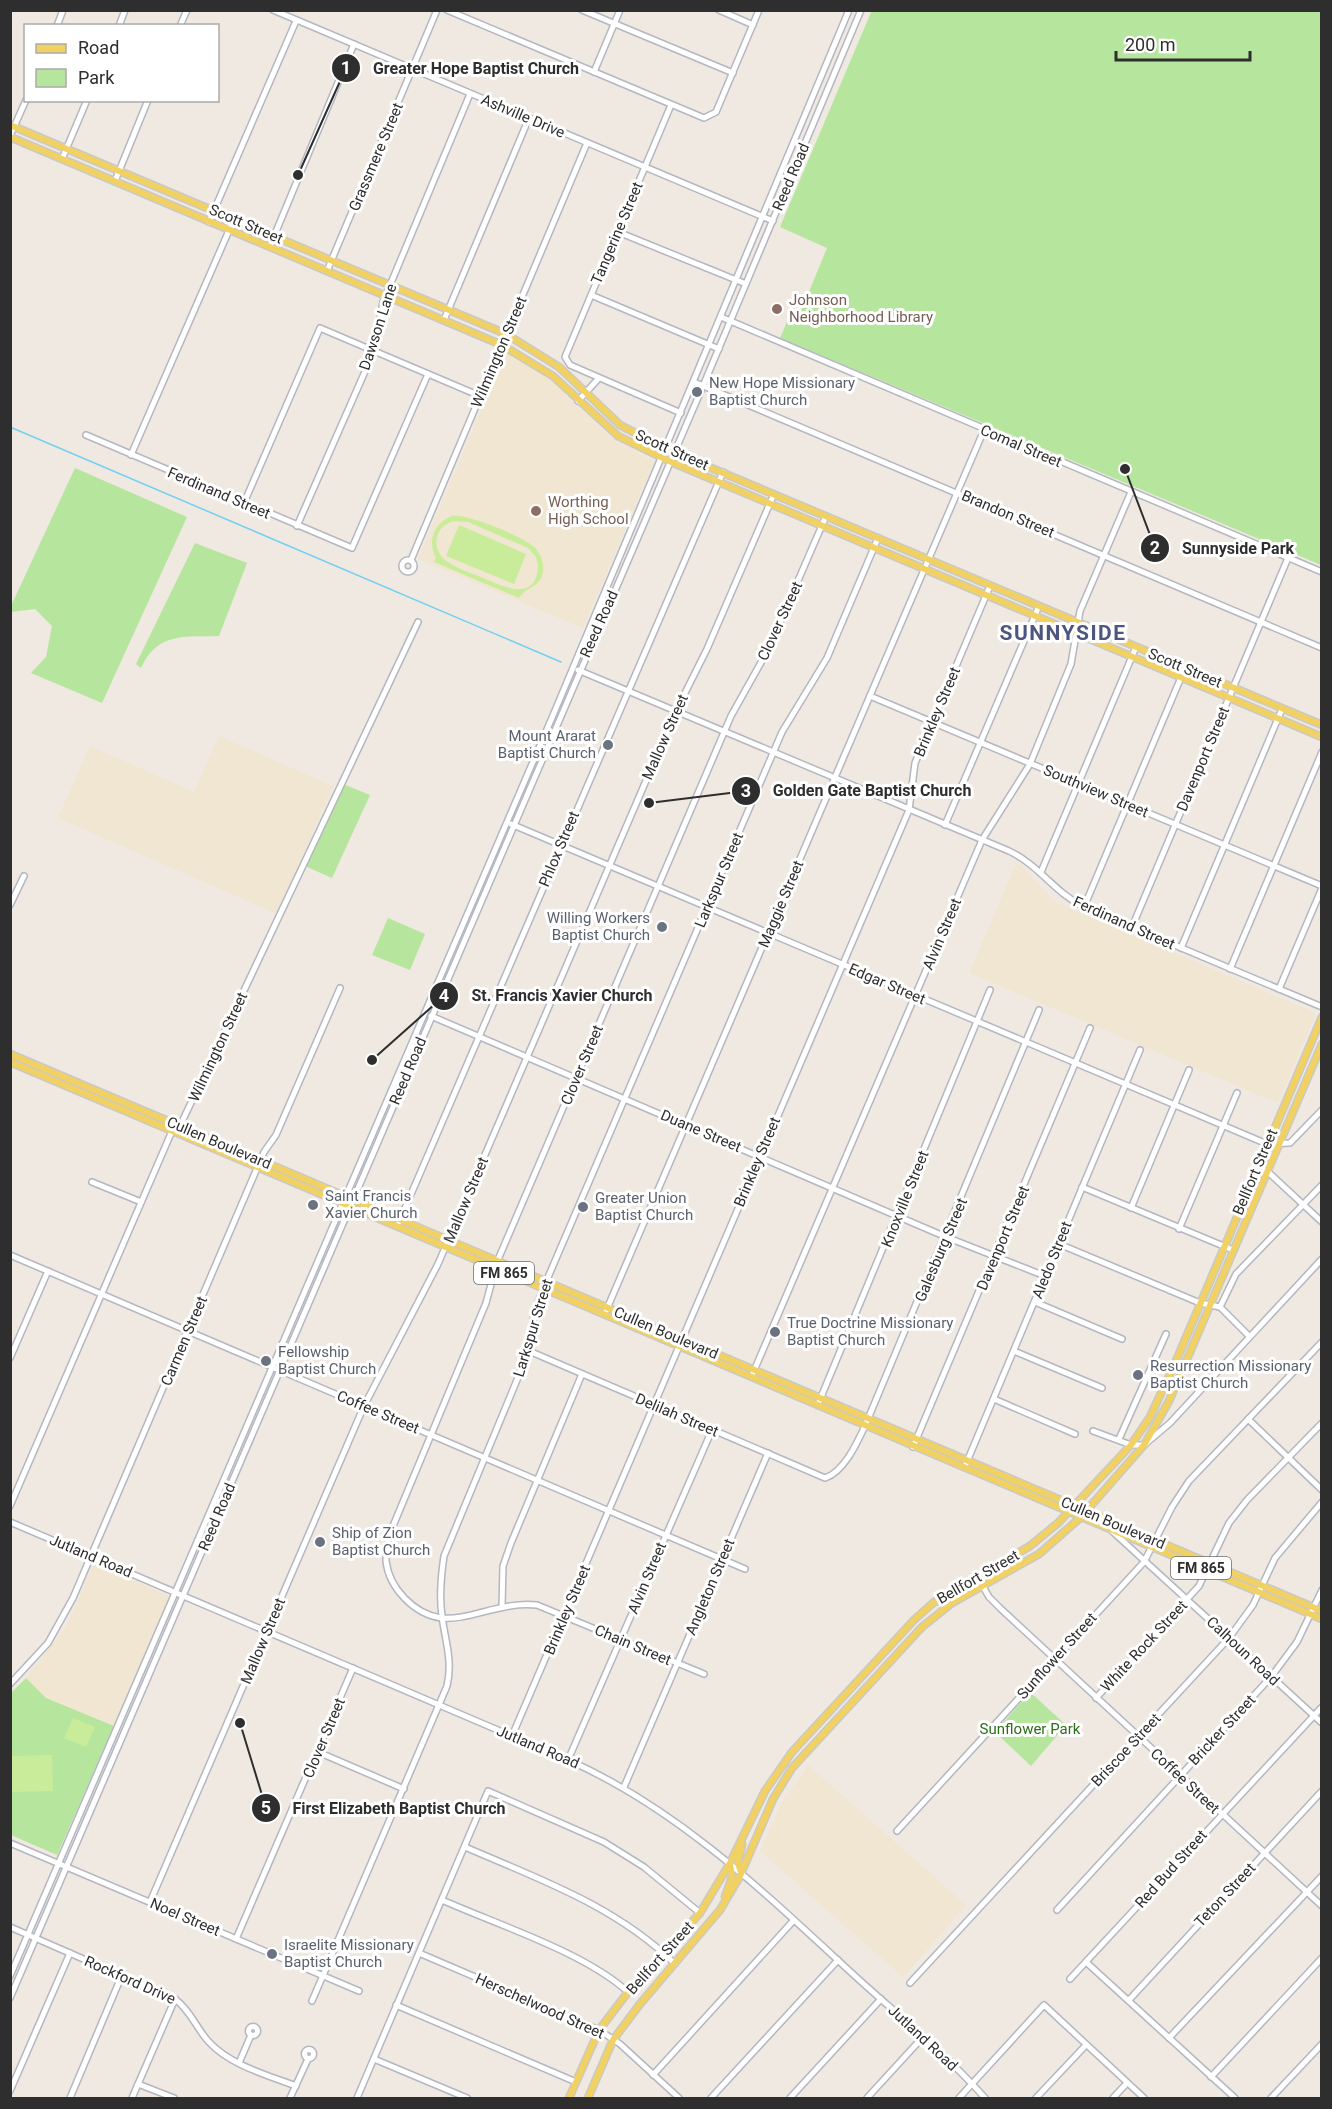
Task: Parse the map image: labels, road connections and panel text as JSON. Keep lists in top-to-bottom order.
{
  "streets": {
    "main road": [
      "Scott Street",
      "Cullen Boulevard",
      "Bellfort Street",
      "FM 865"
    ],
    "street": [
      "Ashville Drive",
      "Grassmere Street",
      "Reed Road",
      "Tangerine Street",
      "Dawson Lane",
      "Wilmington Street",
      "Comal Street",
      "Ferdinand Street",
      "Brandon Street",
      "Clover Street",
      "Brinkley Street",
      "Mallow Street",
      "Davenport Street",
      "Southview Street",
      "Phlox Street",
      "Larkspur Street",
      "Maggie Street",
      "Alvin Street",
      "Edgar Street",
      "Duane Street",
      "Knoxville Street",
      "Galesburg Street",
      "Aledo Street",
      "Carmen Street",
      "Coffee Street",
      "Delilah Street",
      "Jutland Road",
      "Angleton Street",
      "Chain Street",
      "White Rock Street",
      "Calhoun Road",
      "Sunflower Street",
      "Bricker Street",
      "Briscoe Street",
      "Red Bud Street",
      "Teton Street",
      "Noel Street",
      "Rockford Drive",
      "Herschelwood Street"
    ]
  },
  "crossings": [
    ["Ashville Drive", "Grassmere Street"],
    ["Ashville Drive", "Reed Road"],
    ["Ashville Drive", "Tangerine Street"],
    ["Ashville Drive", "Dawson Lane"],
    ["Ashville Drive", "Wilmington Street"],
    ["Grassmere Street", "Scott Street"],
    ["Reed Road", "Scott Street"],
    ["Reed Road", "Comal Street"],
    ["Reed Road", "Ferdinand Street"],
    ["Reed Road", "Brandon Street"],
    ["Reed Road", "Edgar Street"],
    ["Reed Road", "Duane Street"],
    ["Reed Road", "Cullen Boulevard"],
    ["Reed Road", "Coffee Street"],
    ["Reed Road", "Jutland Road"],
    ["Reed Road", "Noel Street"],
    ["Reed Road", "Rockford Drive"],
    ["Scott Street", "Dawson Lane"],
    ["Scott Street", "Wilmington Street"],
    ["Scott Street", "Clover Street"],
    ["Scott Street", "Brinkley Street"],
    ["Scott Street", "Mallow Street"],
    ["Scott Street", "Davenport Street"],
    ["Scott Street", "Phlox Street"],
    ["Scott Street", "Larkspur Street"],
    ["Scott Street", "Maggie Street"],
    ["Scott Street", "Alvin Street"],
    ["Dawson Lane", "Ferdinand Street"],
    ["Wilmington Street", "Cullen Boulevard"],
    ["Comal Street", "Davenport Street"],
    ["Comal Street", "Maggie Street"],
    ["Comal Street", "Alvin Street"],
    ["Ferdinand Street", "Clover Street"],
    ["Ferdinand Street", "Brinkley Street"],
    ["Ferdinand Street", "Mallow Street"],
    ["Ferdinand Street", "Davenport Street"],
    ["Ferdinand Street", "Phlox Street"],
    ["Ferdinand Street", "Larkspur Street"],
    ["Ferdinand Street", "Maggie Street"],
    ["Ferdinand Street", "Alvin Street"],
    ["Brandon Street", "Davenport Street"],
    ["Brandon Street", "Maggie Street"],
    ["Brandon Street", "Alvin Street"],
    ["Clover Street", "Larkspur Street"],
    ["Clover Street", "Edgar Street"],
    ["Clover Street", "Duane Street"],
    ["Clover Street", "Cullen Boulevard"],
    ["Clover Street", "Coffee Street"],
    ["Clover Street", "Jutland Road"],
    ["Clover Street", "Chain Street"],
    ["Clover Street", "Noel Street"],
    ["Brinkley Street", "Southview Street"],
    ["Brinkley Street", "Edgar Street"],
    ["Brinkley Street", "Duane Street"],
    ["Brinkley Street", "Cullen Boulevard"],
    ["Brinkley Street", "Coffee Street"],
    ["Brinkley Street", "Delilah Street"],
    ["Brinkley Street", "Jutland Road"],
    ["Brinkley Street", "Chain Street"],
    ["Mallow Street", "Edgar Street"],
    ["Mallow Street", "Duane Street"],
    ["Mallow Street", "Cullen Boulevard"],
    ["Mallow Street", "Coffee Street"],
    ["Mallow Street", "Jutland Road"],
    ["Mallow Street", "Noel Street"],
    ["Davenport Street", "Southview Street"],
    ["Davenport Street", "Edgar Street"],
    ["Davenport Street", "Duane Street"],
    ["Davenport Street", "Cullen Boulevard"],
    ["Southview Street", "Maggie Street"],
    ["Southview Street", "Alvin Street"],
    ["Phlox Street", "Edgar Street"],
    ["Phlox Street", "Duane Street"],
    ["Phlox Street", "Cullen Boulevard"],
    ["Larkspur Street", "Edgar Street"],
    ["Larkspur Street", "Duane Street"],
    ["Larkspur Street", "Cullen Boulevard"],
    ["Larkspur Street", "Coffee Street"],
    ["Larkspur Street", "Delilah Street"],
    ["Larkspur Street", "Jutland Road"],
    ["Larkspur Street", "Chain Street"],
    ["Larkspur Street", "Noel Street"],
    ["Maggie Street", "Edgar Street"],
    ["Maggie Street", "Duane Street"],
    ["Maggie Street", "Cullen Boulevard"],
    ["Alvin Street", "Edgar Street"],
    ["Alvin Street", "Duane Street"],
    ["Alvin Street", "Cullen Boulevard"],
    ["Alvin Street", "Coffee Street"],
    ["Alvin Street", "Delilah Street"],
    ["Alvin Street", "Jutland Road"],
    ["Alvin Street", "Chain Street"],
    ["Edgar Street", "Bellfort Street"],
    ["Edgar Street", "Knoxville Street"],
    ["Edgar Street", "Galesburg Street"],
    ["Edgar Street", "Aledo Street"],
    ["Duane Street", "Knoxville Street"],
    ["Duane Street", "Galesburg Street"],
    ["Duane Street", "Aledo Street"],
    ["Cullen Boulevard", "Bellfort Street"],
    ["Cullen Boulevard", "Knoxville Street"],
    ["Cullen Boulevard", "Galesburg Street"],
    ["Cullen Boulevard", "Aledo Street"],
    ["Cullen Boulevard", "Carmen Street"],
    ["Cullen Boulevard", "White Rock Street"],
    ["Cullen Boulevard", "Calhoun Road"],
    ["Cullen Boulevard", "Sunflower Street"],
    ["Cullen Boulevard", "Bricker Street"],
    ["Cullen Boulevard", "Briscoe Street"],
    ["Bellfort Street", "Coffee Street"],
    ["Bellfort Street", "Jutland Road"],
    ["Bellfort Street", "Herschelwood Street"],
    ["Galesburg Street", "Delilah Street"],
    ["Carmen Street", "Coffee Street"],
    ["Carmen Street", "Jutland Road"],
    ["Coffee Street", "Angleton Street"],
    ["Coffee Street", "White Rock Street"],
    ["Coffee Street", "Sunflower Street"],
    ["Coffee Street", "Bricker Street"],
    ["Coffee Street", "Briscoe Street"],
    ["Coffee Street", "Red Bud Street"],
    ["Coffee Street", "Teton Street"],
    ["Delilah Street", "Angleton Street"],
    ["Jutland Road", "Angleton Street"],
    ["Angleton Street", "Chain Street"],
    ["White Rock Street", "Calhoun Road"],
    ["Calhoun Road", "Sunflower Street"],
    ["Calhoun Road", "Bricker Street"],
    ["Calhoun Road", "Briscoe Street"],
    ["Calhoun Road", "Red Bud Street"]
  ],
  "districts": ["SUNNYSIDE"],
  "parks": ["Sunflower Park"],
  "places": [
    "Greater Hope Baptist Church",
    "Johnson Neighborhood Library",
    "New Hope Missionary Baptist Church",
    "Sunnyside Park",
    "Worthing High School",
    "Mount Ararat Baptist Church",
    "Golden Gate Baptist Church",
    "Willing Workers Baptist Church",
    "St. Francis Xavier Church",
    "Saint Francis Xavier Church",
    "Greater Union Baptist Church",
    "True Doctrine Missionary Baptist Church",
    "Fellowship Baptist Church",
    "Resurrection Missionary Baptist Church",
    "Ship of Zion Baptist Church",
    "First Elizabeth Baptist Church",
    "Israelite Missionary Baptist Church"
  ],
  "legend": ["Road", "Park"],
  "scale_bar": "200 m"
}
